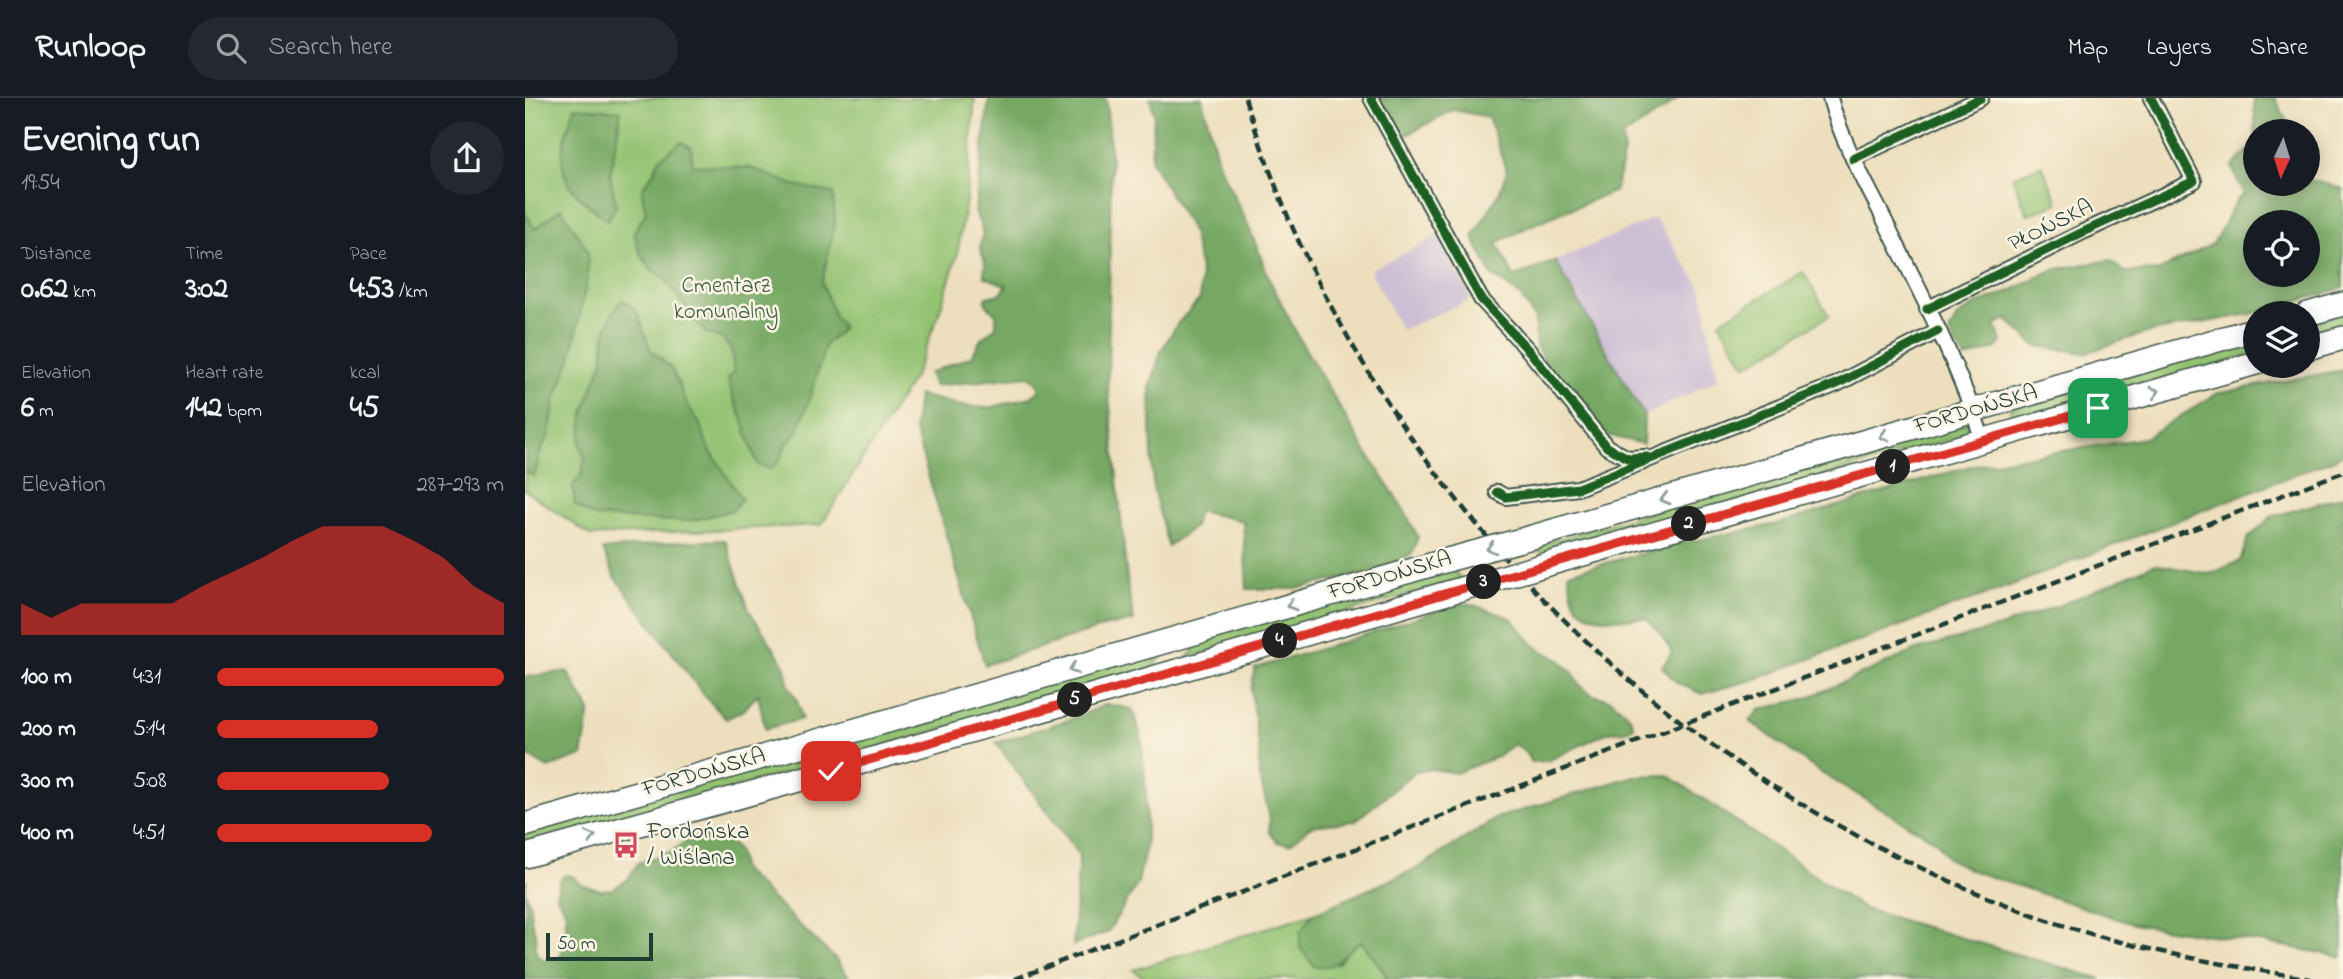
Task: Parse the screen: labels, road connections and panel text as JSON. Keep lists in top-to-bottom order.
{
  "streets": {
    "main road": ["FORDOŃSKA"],
    "street": ["PŁOŃSKA"]
  },
  "parks": ["Cmentarz komunalny"],
  "places": {
    "bus stop": ["Fordońska / Wiślana"]
  },
  "scale_bar": "50 m",
  "north": "bottom",
  "page": {
    "header": "Runloop",
    "search": "Search here",
    "nav": ["Map", "Layers", "Share"],
    "heading": ["Evening run", "19:54"],
    "stats": [
      ["Distance", "0.62 km"],
      ["Time", "3:02"],
      ["Pace", "4:53 /km"],
      ["Elevation", "6 m"],
      ["Heart rate", "142 bpm"],
      ["kcal", "45"]
    ],
    "pins": [
      "1",
      "2",
      "3",
      "4",
      "5"
    ],
    "chart": ["Elevation", "287–293 m"],
    "list": [
      {
        "name": "100 m",
        "note": "4:31"
      },
      {
        "name": "200 m",
        "note": "5:14"
      },
      {
        "name": "300 m",
        "note": "5:08"
      },
      {
        "name": "400 m",
        "note": "4:51"
      }
    ],
    "scale": "50 m"
  }
}
